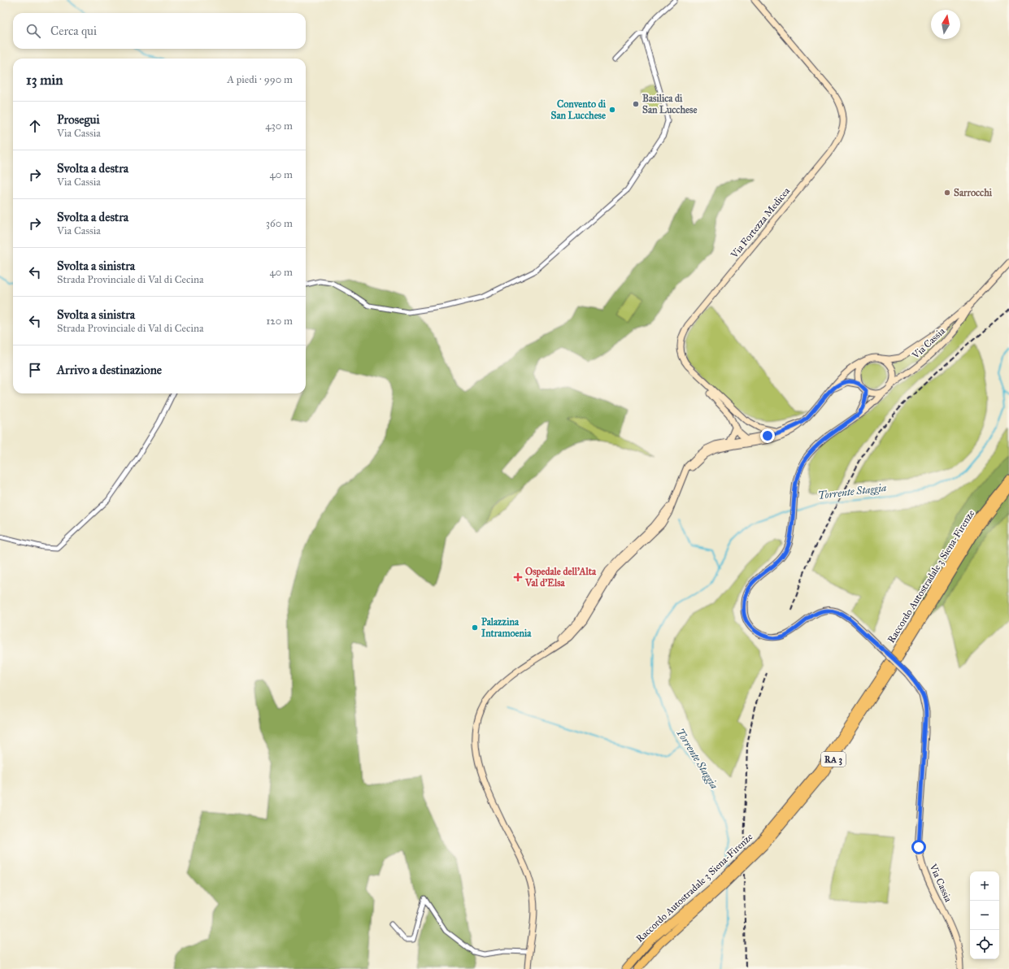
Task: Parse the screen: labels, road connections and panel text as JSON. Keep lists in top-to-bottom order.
{
  "streets": {
    "highway": ["Raccordo Autostradale 3 Siena-Firenze", "RA 3"],
    "main road": ["Via Fortezza Medicea", "Via Cassia"]
  },
  "water": ["Torrente Staggia"],
  "places": {
    "other": [
      "Basilica di San Lucchese",
      "Convento di San Lucchese",
      "Sarrocchi",
      "Palazzina Intramoenia"
    ],
    "health": ["Ospedale dell'Alta Val d'Elsa"]
  },
  "north": "top",
  "page": {
    "search": "Cerca qui",
    "heading": ["13 min", "A piedi · 990 m"],
    "list": [
      ["Prosegui", "Via Cassia", "430 m"],
      ["Svolta a destra", "Via Cassia", "40 m"],
      ["Svolta a destra", "Via Cassia", "360 m"],
      ["Svolta a sinistra", "Strada Provinciale di Val di Cecina", "40 m"],
      ["Svolta a sinistra", "Strada Provinciale di Val di Cecina", "120 m"],
      "Arrivo a destinazione"
    ],
    "map_buttons": ["+", "−"]
  }
}
